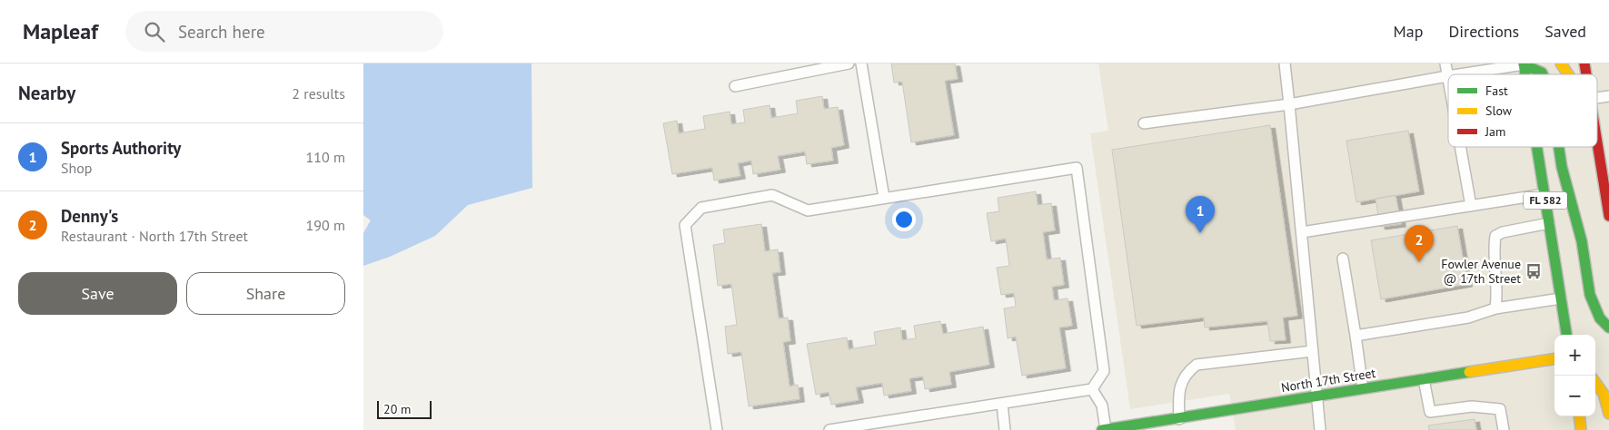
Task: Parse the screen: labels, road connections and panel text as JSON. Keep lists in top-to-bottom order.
{
  "streets": {
    "main road": ["FL 582", "North 17th Street"]
  },
  "places": {
    "bus stop": ["Fowler Avenue @ 17th Street"]
  },
  "legend": ["Fast", "Slow", "Jam"],
  "scale_bar": "20 m",
  "page": {
    "header": "Mapleaf",
    "search": "Search here",
    "nav": ["Map", "Directions", "Saved"],
    "heading": ["Nearby", "2 results"],
    "list": [
      {
        "mark": "1",
        "name": "Sports Authority",
        "note": "Shop",
        "value": "110 m"
      },
      {
        "mark": "2",
        "name": "Denny's",
        "note": "Restaurant · North 17th Street",
        "value": "190 m"
      }
    ],
    "pins": ["1", "2"],
    "buttons": ["Save", "Share"],
    "map_buttons": ["+", "−"],
    "scale": "20 m"
  }
}
